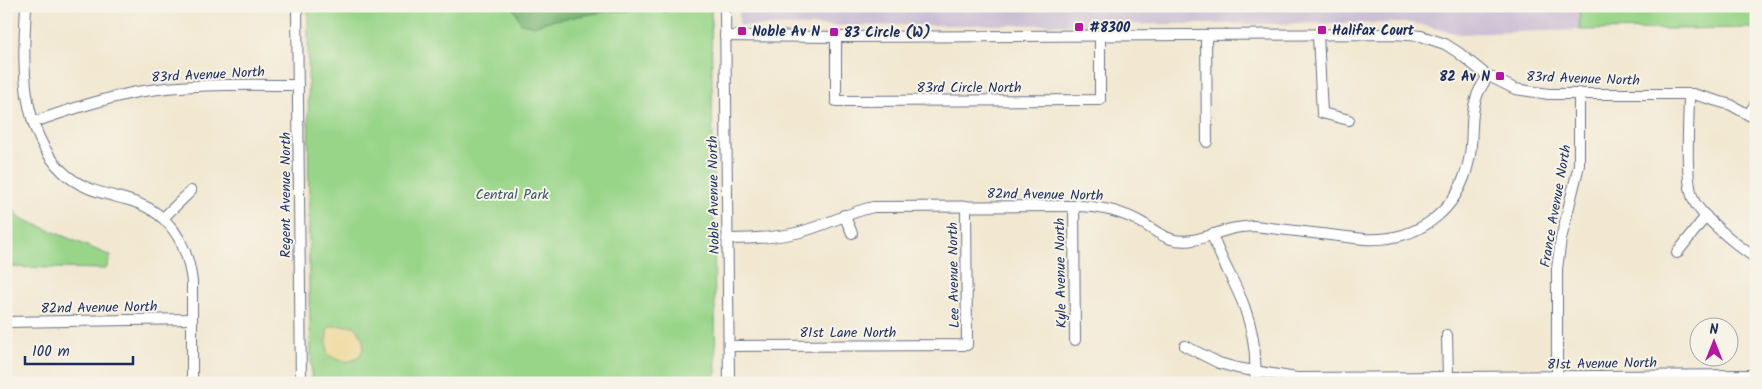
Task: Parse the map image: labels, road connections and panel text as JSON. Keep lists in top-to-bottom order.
{
  "streets": {
    "street": [
      "83rd Avenue North",
      "83rd Circle North",
      "82nd Avenue North",
      "Regent Avenue North",
      "Noble Avenue North",
      "France Avenue North",
      "Kyle Avenue North",
      "Lee Avenue North",
      "81st Lane North",
      "81st Avenue North"
    ]
  },
  "crossings": [
    ["83rd Avenue North", "83rd Circle North"],
    ["83rd Avenue North", "82nd Avenue North"],
    ["83rd Avenue North", "Regent Avenue North"],
    ["83rd Avenue North", "Noble Avenue North"],
    ["83rd Avenue North", "France Avenue North"],
    ["82nd Avenue North", "Noble Avenue North"],
    ["82nd Avenue North", "Kyle Avenue North"],
    ["82nd Avenue North", "Lee Avenue North"],
    ["Noble Avenue North", "81st Lane North"],
    ["France Avenue North", "81st Avenue North"],
    ["Lee Avenue North", "81st Lane North"]
  ],
  "parks": ["Central Park"],
  "places": {
    "transit": [
      "#8300",
      "Halifax Court",
      "Noble Av N",
      "83 Circle (W)",
      "82 Av N"
    ]
  },
  "scale_bar": "100 m",
  "north": "top"
}
